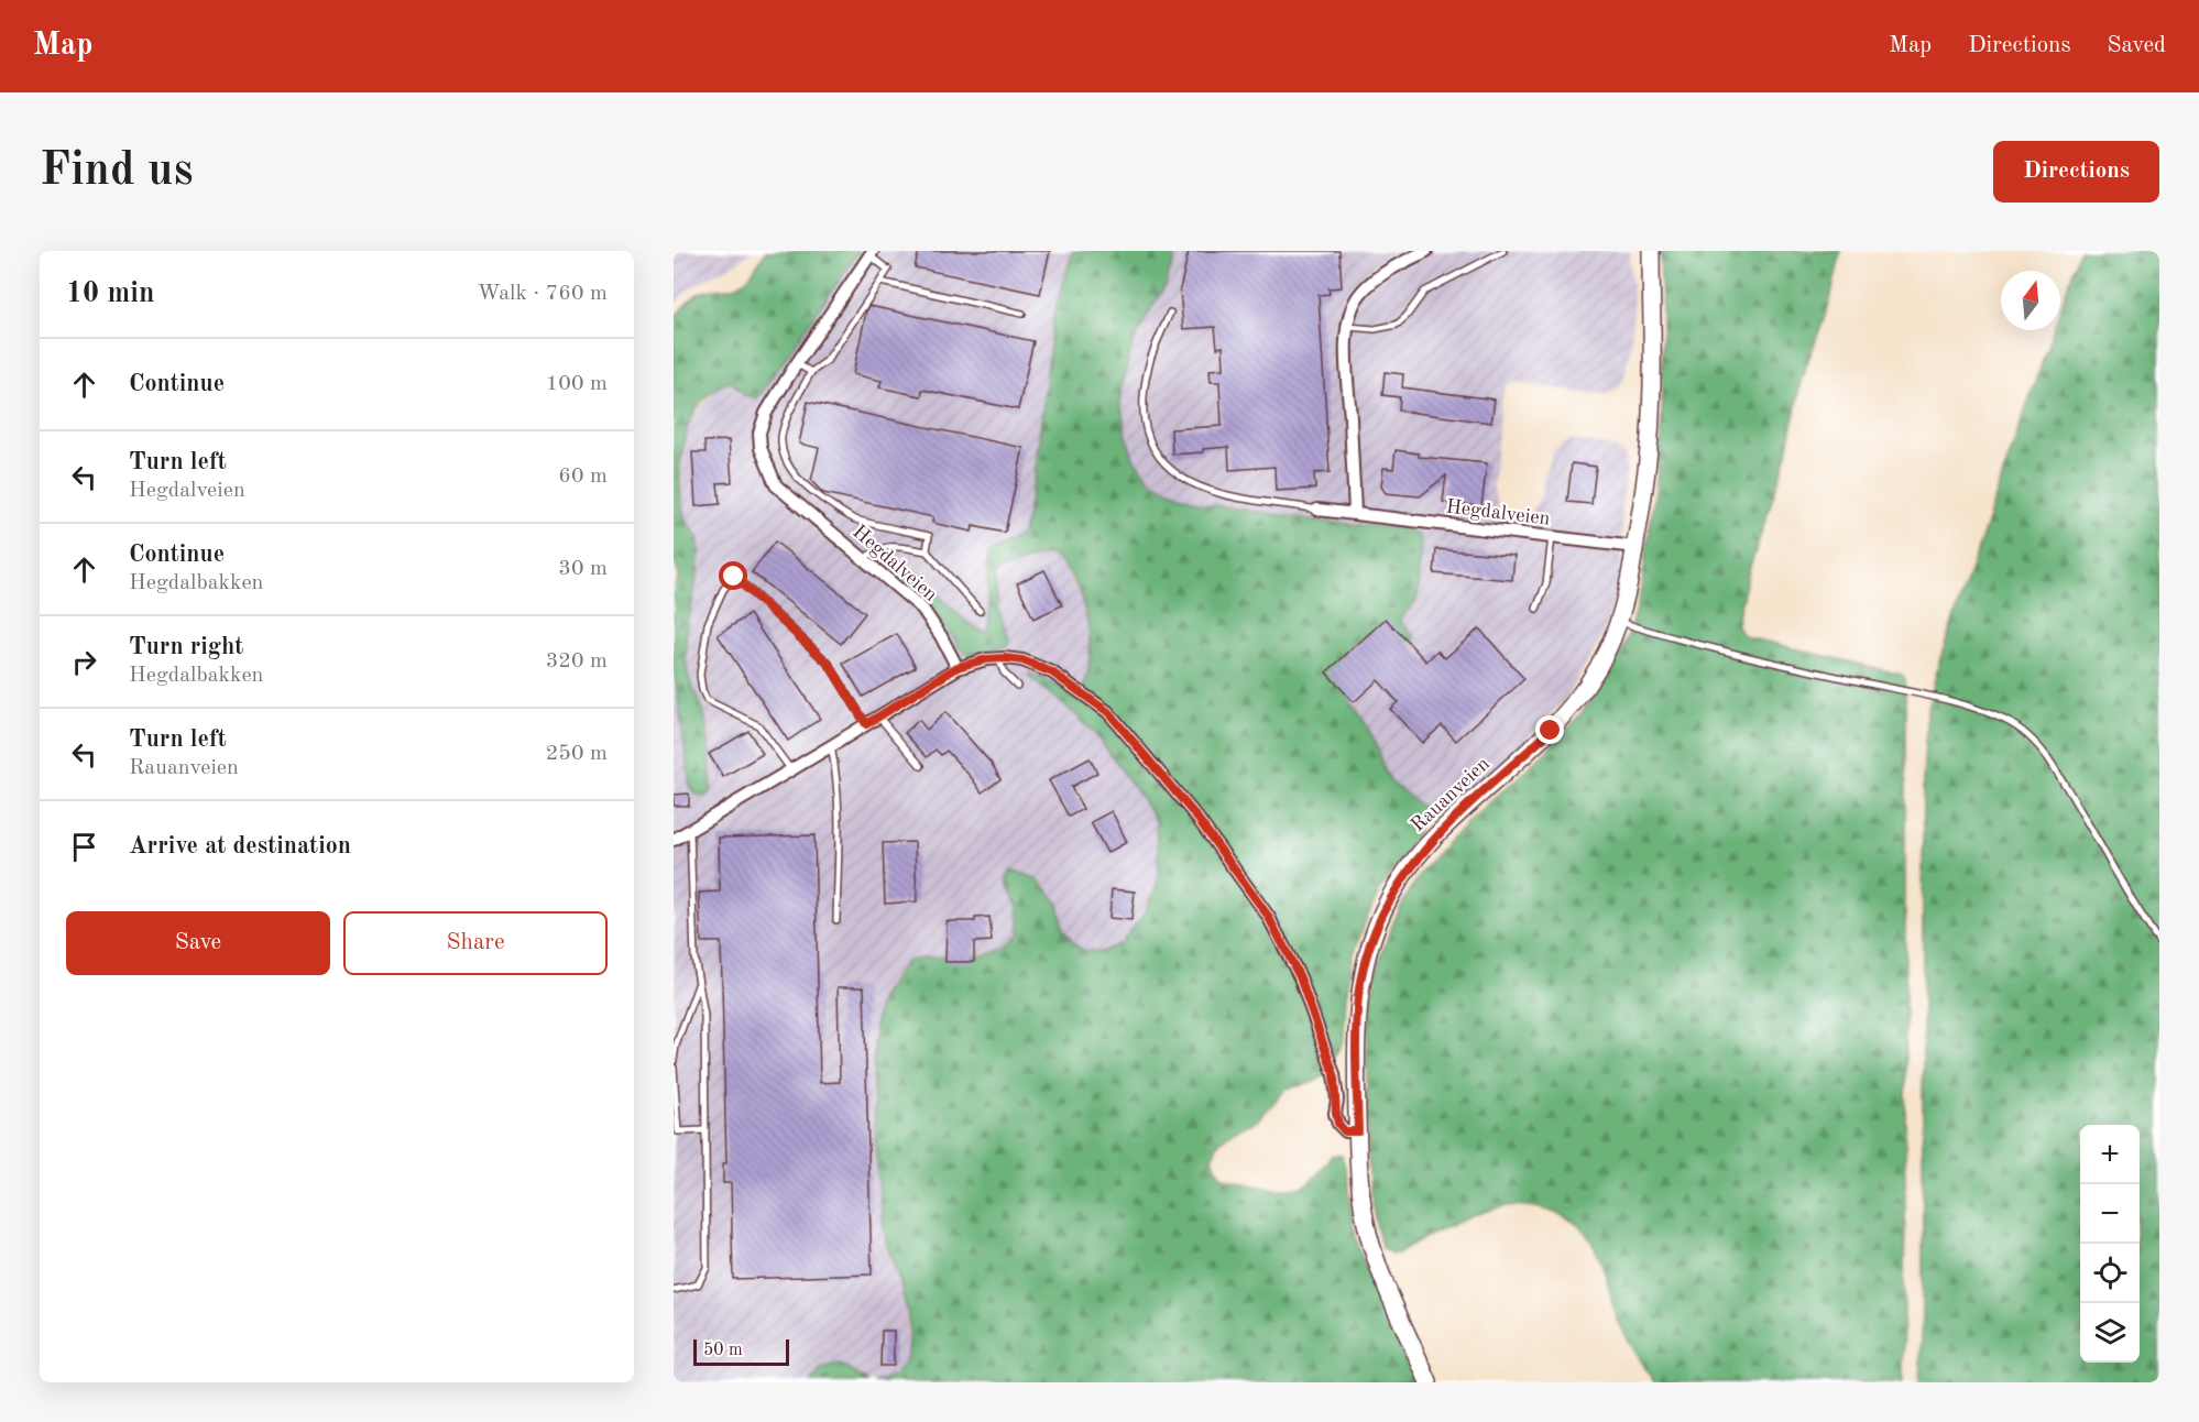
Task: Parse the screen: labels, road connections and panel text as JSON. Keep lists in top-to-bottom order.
{
  "streets": {
    "main road": ["Rauanveien"],
    "street": ["Hegdalveien"]
  },
  "crossings": [
    ["Hegdalveien", "Rauanveien"]
  ],
  "scale_bar": "50 m",
  "north": "top",
  "page": {
    "header": "Map",
    "nav": ["Map", "Directions", "Saved"],
    "buttons": [
      "Directions",
      ["Save", "Share"]
    ],
    "title": "Find us",
    "heading": ["10 min", "Walk · 760 m"],
    "list": [
      ["Continue", "100 m"],
      ["Turn left", "Hegdalveien", "60 m"],
      ["Continue", "Hegdalbakken", "30 m"],
      ["Turn right", "Hegdalbakken", "320 m"],
      ["Turn left", "Rauanveien", "250 m"],
      "Arrive at destination"
    ],
    "map_buttons": ["+", "−"],
    "scale": "50 m"
  }
}
